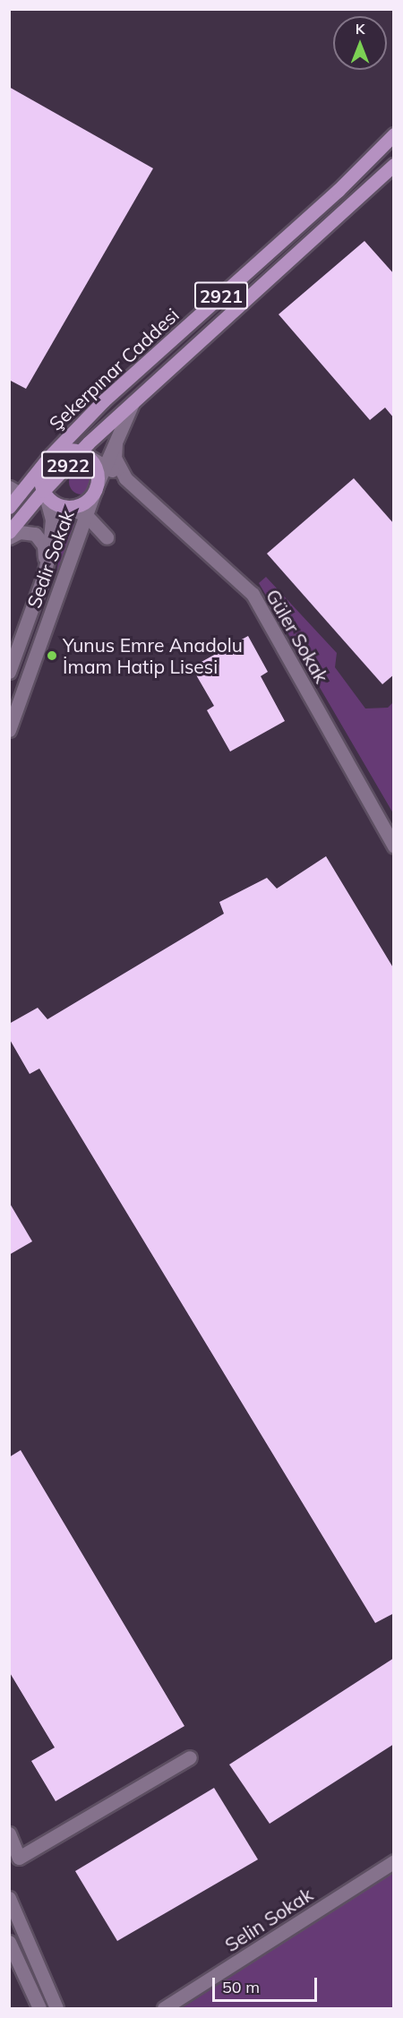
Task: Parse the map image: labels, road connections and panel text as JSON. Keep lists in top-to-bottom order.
{
  "streets": {
    "main road": ["2921", "Şekerpınar Caddesi", "2922"],
    "street": ["Sedir Sokak", "Güler Sokak", "Selin Sokak"]
  },
  "crossings": [
    ["2922", "Sedir Sokak"]
  ],
  "places": ["Yunus Emre Anadolu İmam Hatip Lisesi"],
  "scale_bar": "50 m",
  "north": "top"
}
